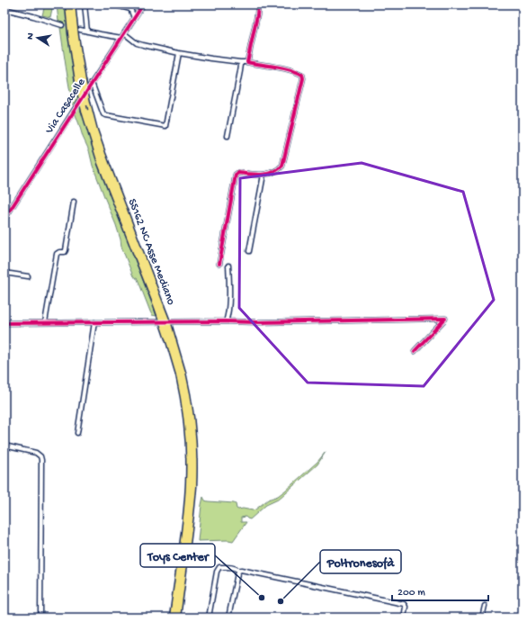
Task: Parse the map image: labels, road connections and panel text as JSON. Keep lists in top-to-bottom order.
{
  "streets": {
    "highway": ["SS162 NC Asse Mediano"],
    "street": ["Via Casacelle"]
  },
  "places": ["Toys Center", "Poltronesofà"],
  "scale_bar": "200 m",
  "north": "left"
}
